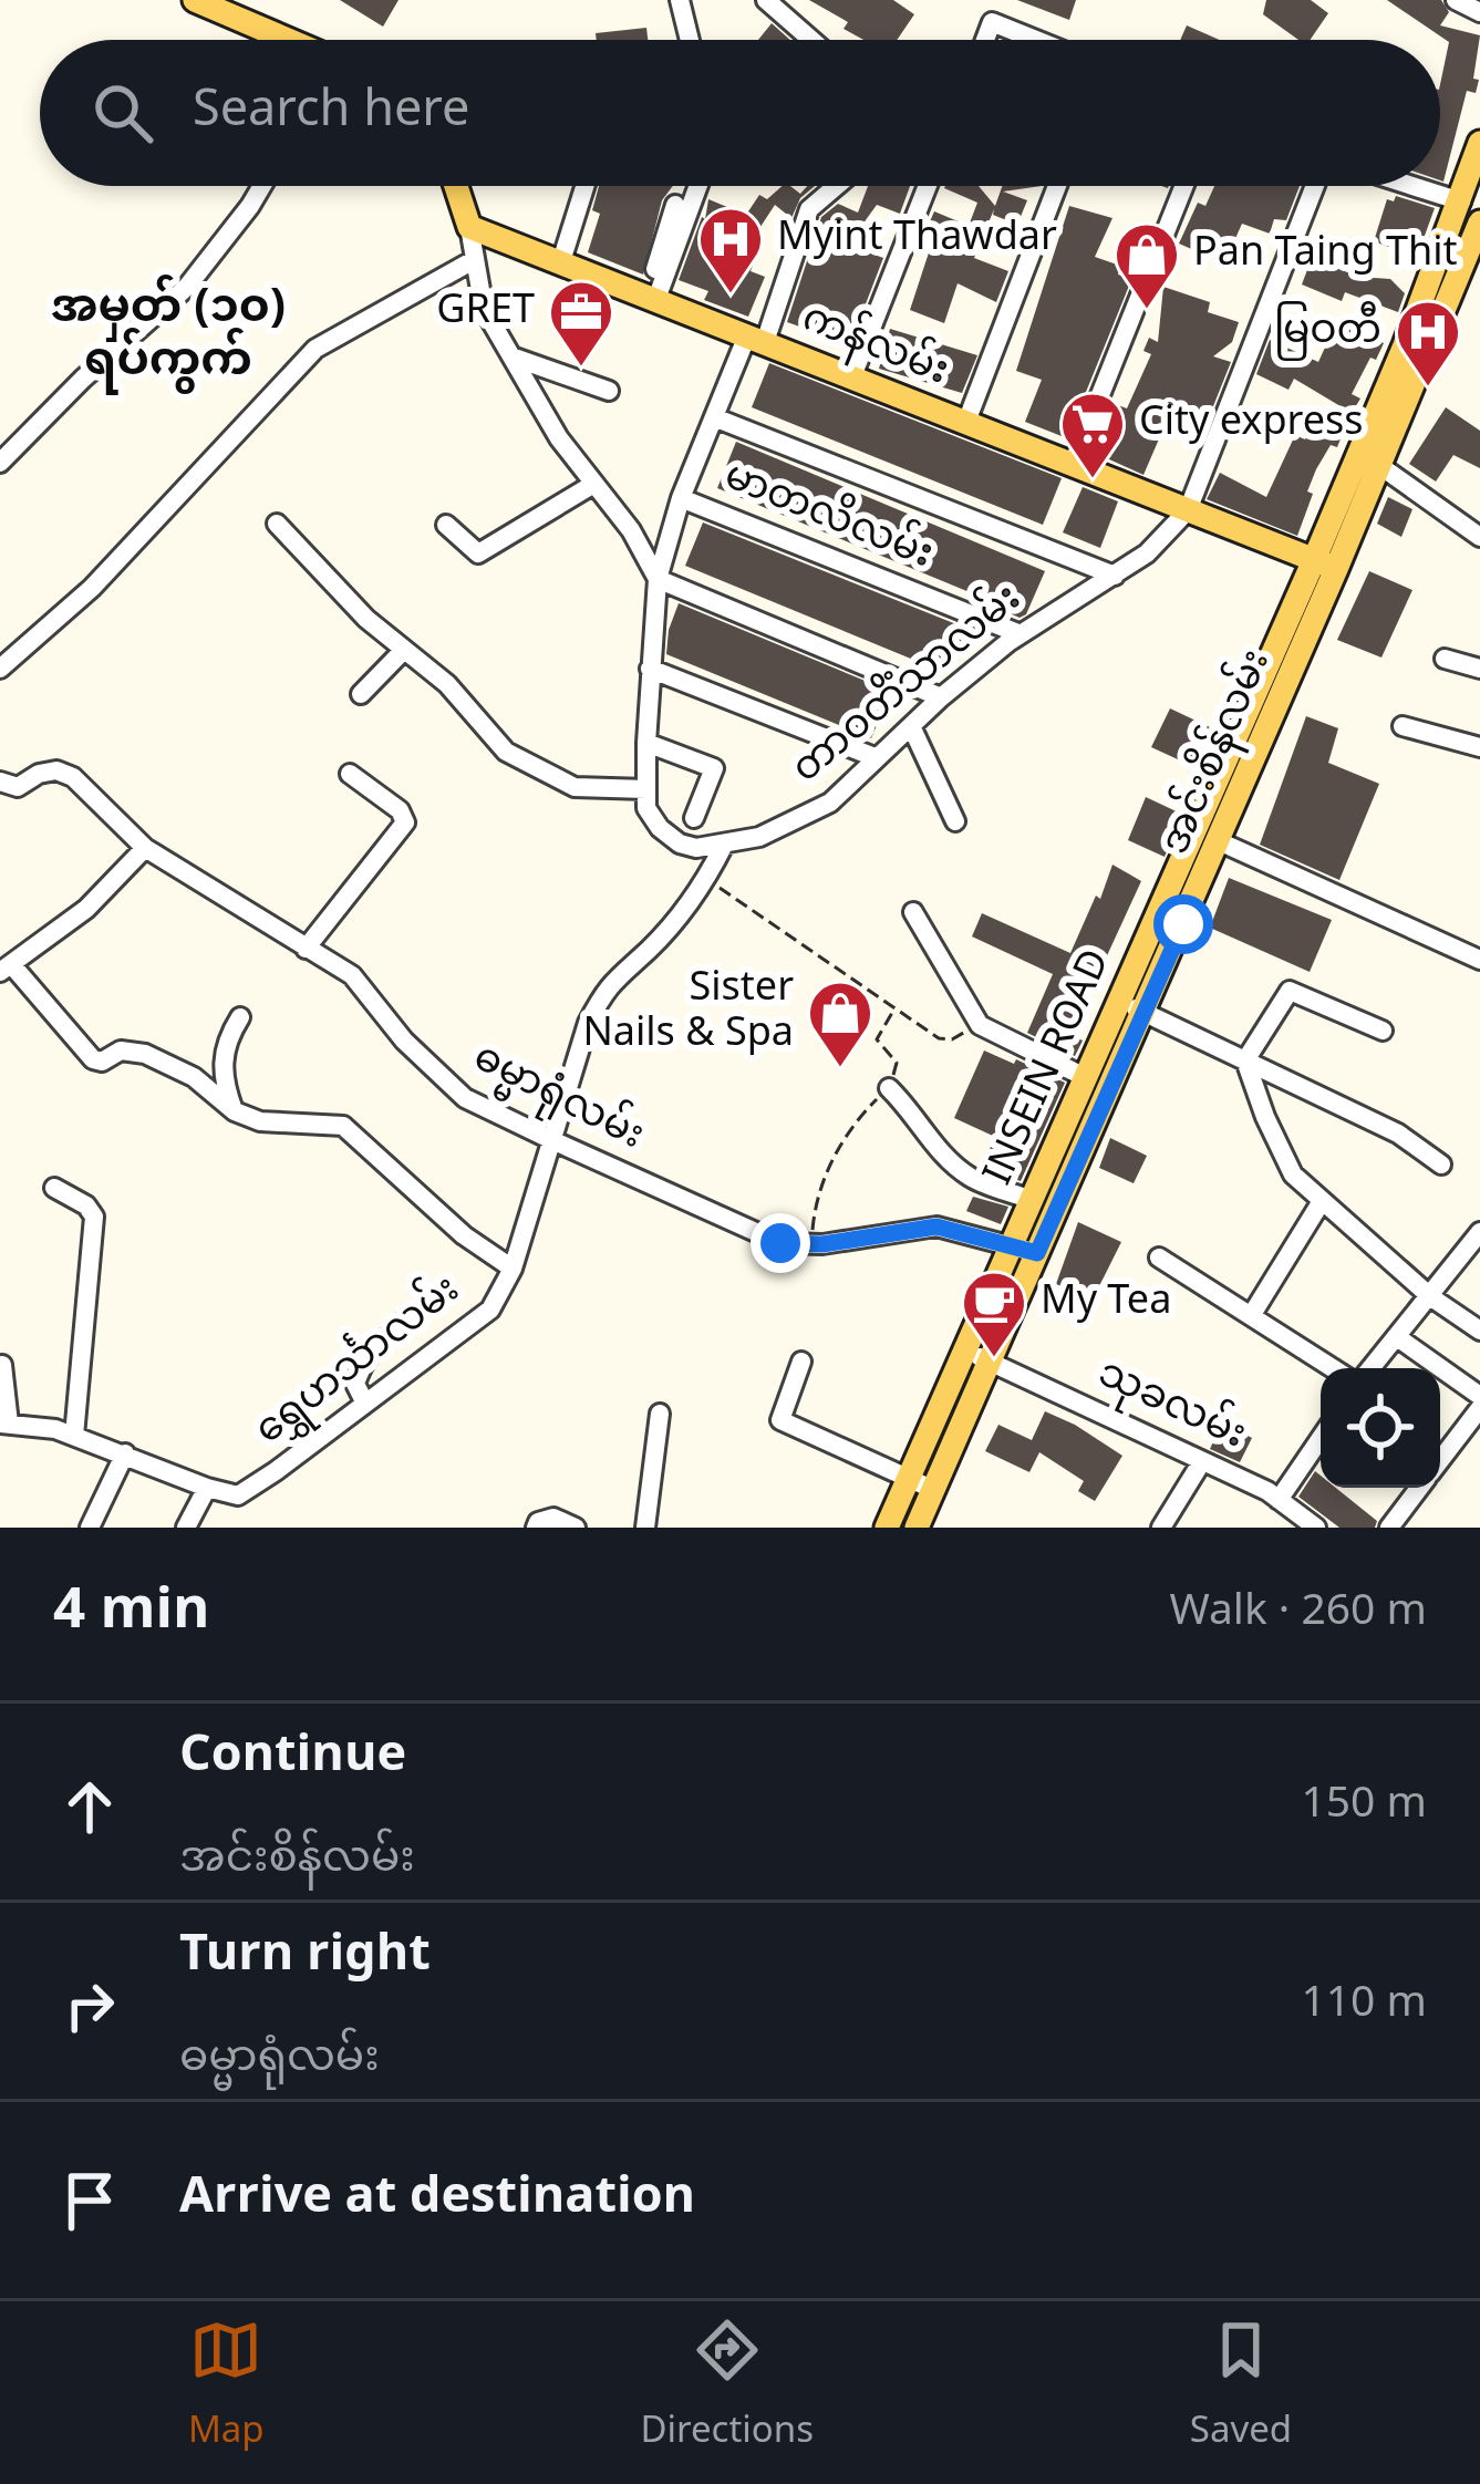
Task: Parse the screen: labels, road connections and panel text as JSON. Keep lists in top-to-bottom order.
{
  "streets": {
    "main road": ["ကန်လမ်း", "အင်းစိန်လမ်း", "INSEIN ROAD"],
    "street": [
      "မာတလိလမ်း",
      "တာဝတိံသာလမ်း",
      "ဓမ္မာရုံလမ်း",
      "ရွှေဟင်္သာလမ်း",
      "သုခလမ်း"
    ]
  },
  "crossings": [
    ["ကန်လမ်း", "တာဝတိံသာလမ်း"],
    ["ကန်လမ်း", "အင်းစိန်လမ်း"],
    ["ကန်လမ်း", "INSEIN ROAD"],
    ["မာတလိလမ်း", "တာဝတိံသာလမ်း"],
    ["တာဝတိံသာလမ်း", "ရွှေဟင်္သာလမ်း"],
    ["အင်းစိန်လမ်း", "INSEIN ROAD"],
    ["အင်းစိန်လမ်း", "ဓမ္မာရုံလမ်း"],
    ["အင်းစိန်လမ်း", "သုခလမ်း"],
    ["INSEIN ROAD", "ဓမ္မာရုံလမ်း"],
    ["INSEIN ROAD", "သုခလမ်း"],
    ["ဓမ္မာရုံလမ်း", "ရွှေဟင်္သာလမ်း"]
  ],
  "districts": ["အမှတ် (၁၀) ရပ်ကွက်"],
  "places": {
    "hospital": ["Myint Thawdar", "မြဝတီ"],
    "shop": ["Pan Taing Thit", "Sister Nails & Spa"],
    "office": ["GRET"],
    "supermarket": ["City express"],
    "cafe": ["My Tea"]
  },
  "page": {
    "search": "Search here",
    "heading": ["4 min", "Walk · 260 m"],
    "list": [
      ["Continue", "အင်းစိန်လမ်း", "150 m"],
      ["Turn right", "ဓမ္မာရုံလမ်း", "110 m"],
      "Arrive at destination"
    ],
    "nav": ["Map", "Directions", "Saved"]
  }
}
